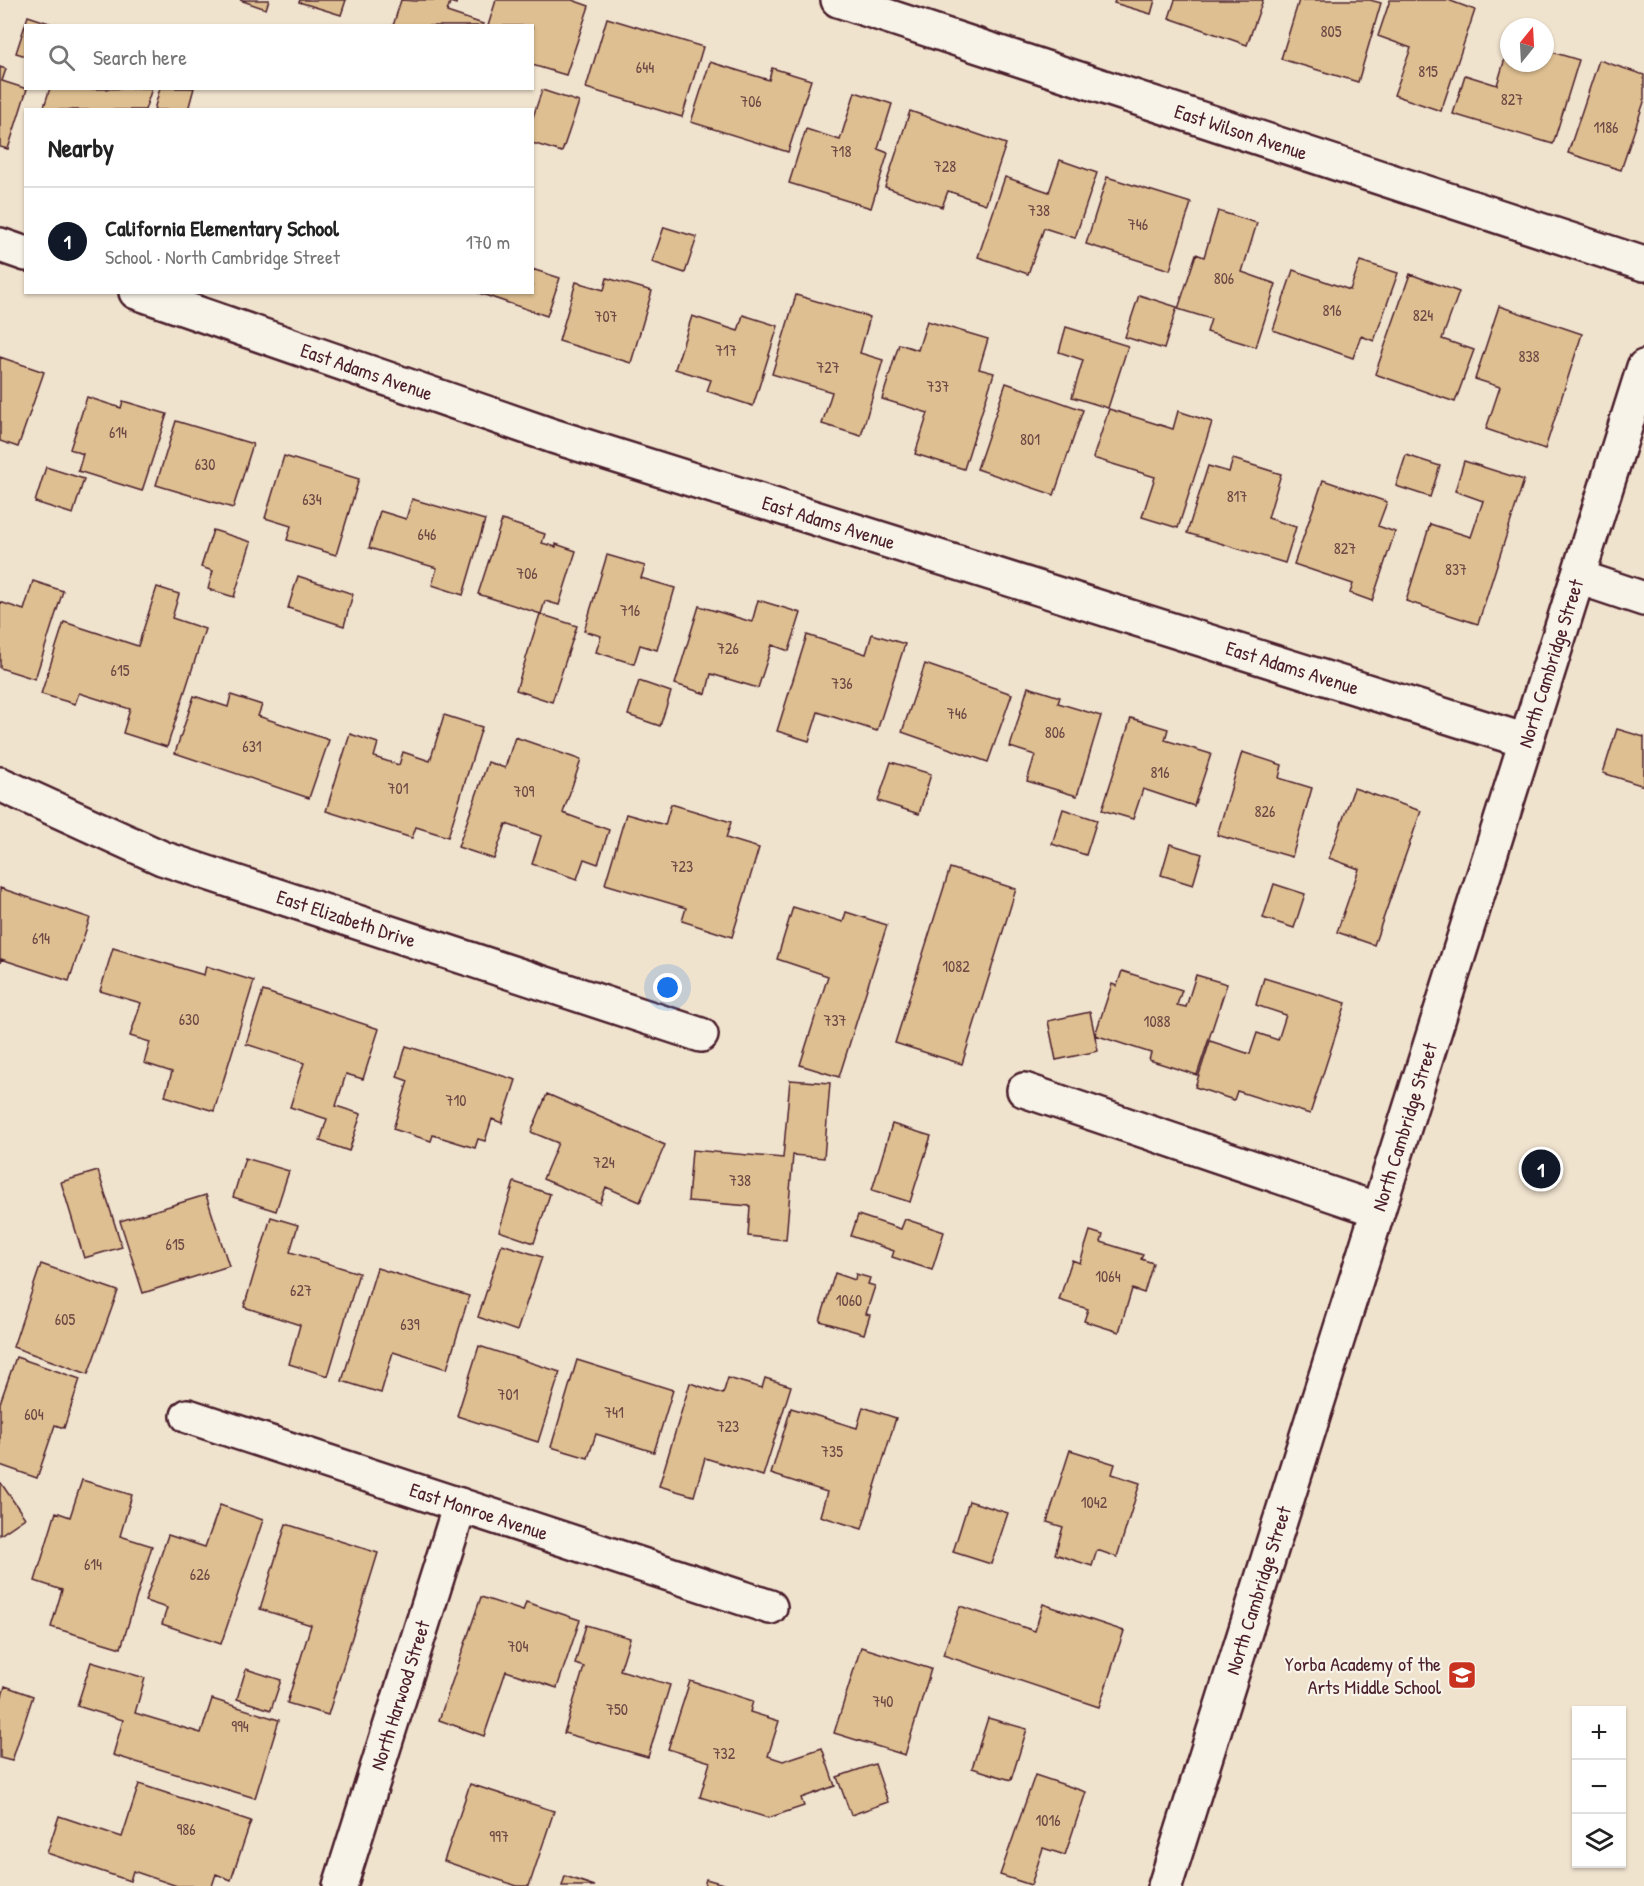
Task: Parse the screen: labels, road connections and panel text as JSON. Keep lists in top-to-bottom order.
{
  "streets": {
    "street": [
      "East Wilson Avenue",
      "East Adams Avenue",
      "North Cambridge Street",
      "East Elizabeth Drive",
      "East Monroe Avenue",
      "North Harwood Street"
    ]
  },
  "crossings": [
    ["East Adams Avenue", "North Cambridge Street"],
    ["East Monroe Avenue", "North Harwood Street"]
  ],
  "places": {
    "school or university": ["Yorba Academy of the Arts Middle School"]
  },
  "house_numbers": [
    "805",
    "644",
    "815",
    "827",
    "706",
    "1186",
    "718",
    "728",
    "738",
    "746",
    "806",
    "816",
    "824",
    "707",
    "717",
    "838",
    "727",
    "737",
    "614",
    "801",
    "630",
    "817",
    "634",
    "646",
    "827",
    "837",
    "706",
    "716",
    "726",
    "615",
    "736",
    "746",
    "806",
    "631",
    "816",
    "701",
    "709",
    "826",
    "723",
    "614",
    "1082",
    "630",
    "737",
    "1088",
    "710",
    "724",
    "738",
    "615",
    "1064",
    "627",
    "1060",
    "605",
    "639",
    "701",
    "741",
    "604",
    "723",
    "735",
    "1042",
    "614",
    "626",
    "704",
    "740",
    "750",
    "994",
    "732",
    "1016",
    "986",
    "997"
  ],
  "north": "top",
  "page": {
    "search": "Search here",
    "heading": "Nearby",
    "list": [
      {
        "mark": "1",
        "name": "California Elementary School",
        "note": "School · North Cambridge Street",
        "value": "170 m"
      }
    ],
    "pins": "1",
    "map_buttons": ["+", "−"]
  }
}
